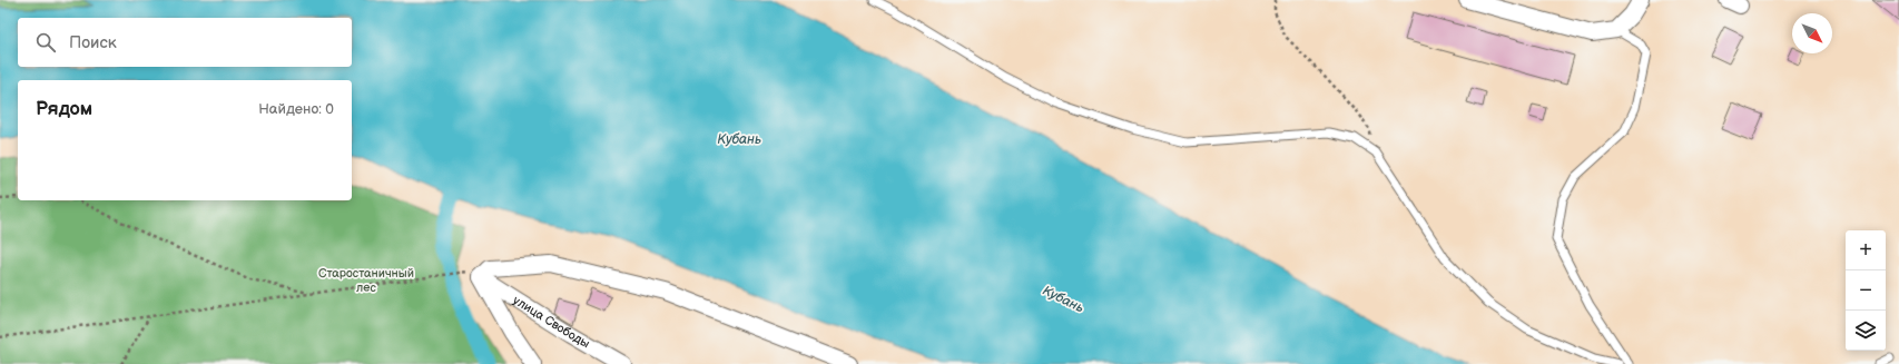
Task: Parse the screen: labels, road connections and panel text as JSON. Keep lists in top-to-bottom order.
{
  "streets": {
    "street": ["улица Свободы"]
  },
  "water": ["Кубань"],
  "parks": ["Старостаничный лес"],
  "north": "bottom right",
  "page": {
    "search": "Поиск",
    "heading": ["Рядом", "Найдено: 0"],
    "map_buttons": ["+", "−"]
  }
}
